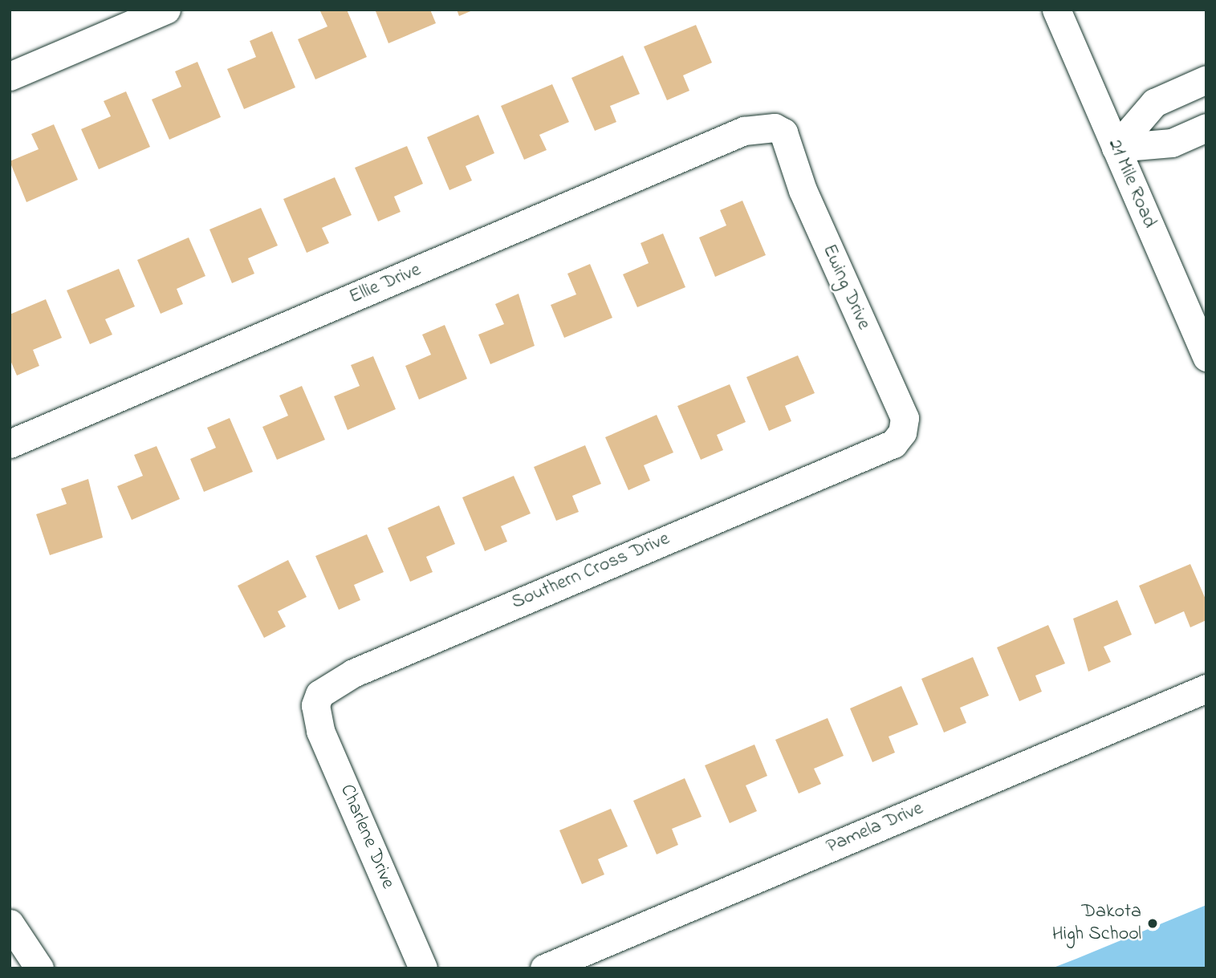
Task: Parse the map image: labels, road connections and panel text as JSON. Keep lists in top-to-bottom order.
{
  "streets": {
    "street": [
      "21 Mile Road",
      "Ellie Drive",
      "Ewing Drive",
      "Southern Cross Drive",
      "Pamela Drive",
      "Charlene Drive"
    ]
  },
  "crossings": [
    ["Ellie Drive", "Ewing Drive"],
    ["Ewing Drive", "Southern Cross Drive"],
    ["Southern Cross Drive", "Charlene Drive"]
  ],
  "places": ["Dakota High School"]
}
